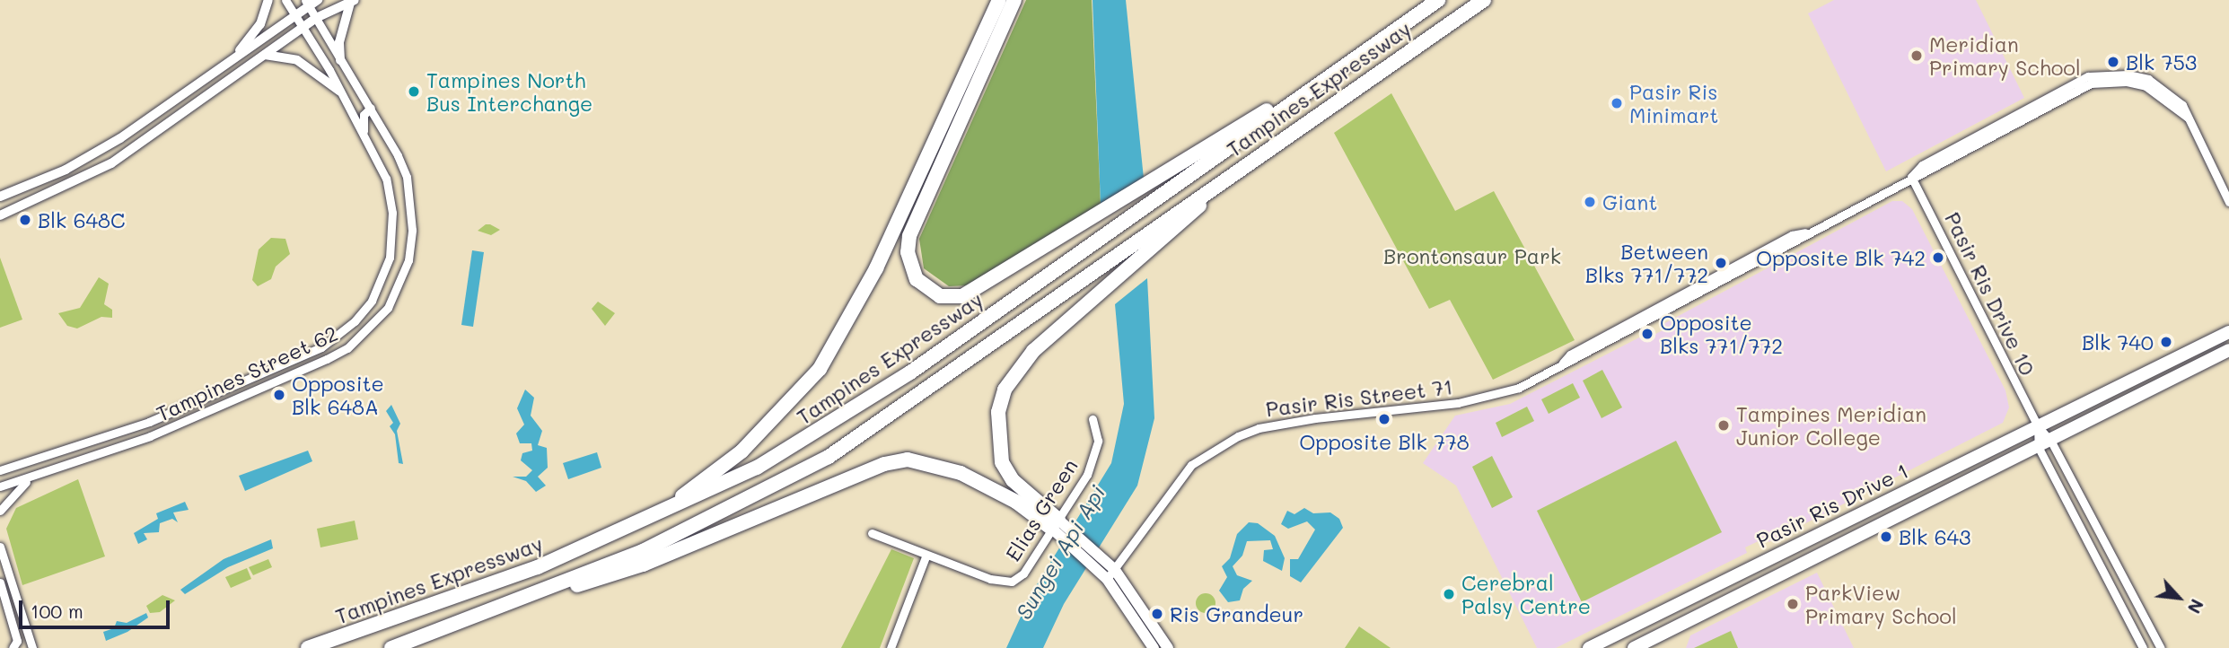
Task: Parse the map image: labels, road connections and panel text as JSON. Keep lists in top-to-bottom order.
{
  "streets": {
    "highway": ["Tampines Expressway"],
    "main road": ["Pasir Ris Drive 1"],
    "street": [
      "Pasir Ris Drive 10",
      "Tampines Street 62",
      "Pasir Ris Street 71",
      "Elias Green"
    ]
  },
  "crossings": [
    ["Pasir Ris Drive 10", "Pasir Ris Street 71"],
    ["Pasir Ris Drive 10", "Pasir Ris Drive 1"]
  ],
  "water": ["Sungei Api Api"],
  "parks": ["Brontonsaur Park"],
  "places": [
    "Meridian Primary School",
    "Blk 753",
    "Tampines North Bus Interchange",
    "Pasir Ris Minimart",
    "Giant",
    "Blk 648C",
    "Opposite Blk 742",
    "Between Blks 771/772",
    "Opposite Blks 771/772",
    "Blk 740",
    "Opposite Blk 648A",
    "Opposite Blk 778",
    "Tampines Meridian Junior College",
    "Blk 643",
    "Cerebral Palsy Centre",
    "ParkView Primary School",
    "Ris Grandeur"
  ],
  "scale_bar": "100 m",
  "north": "bottom right"
}
